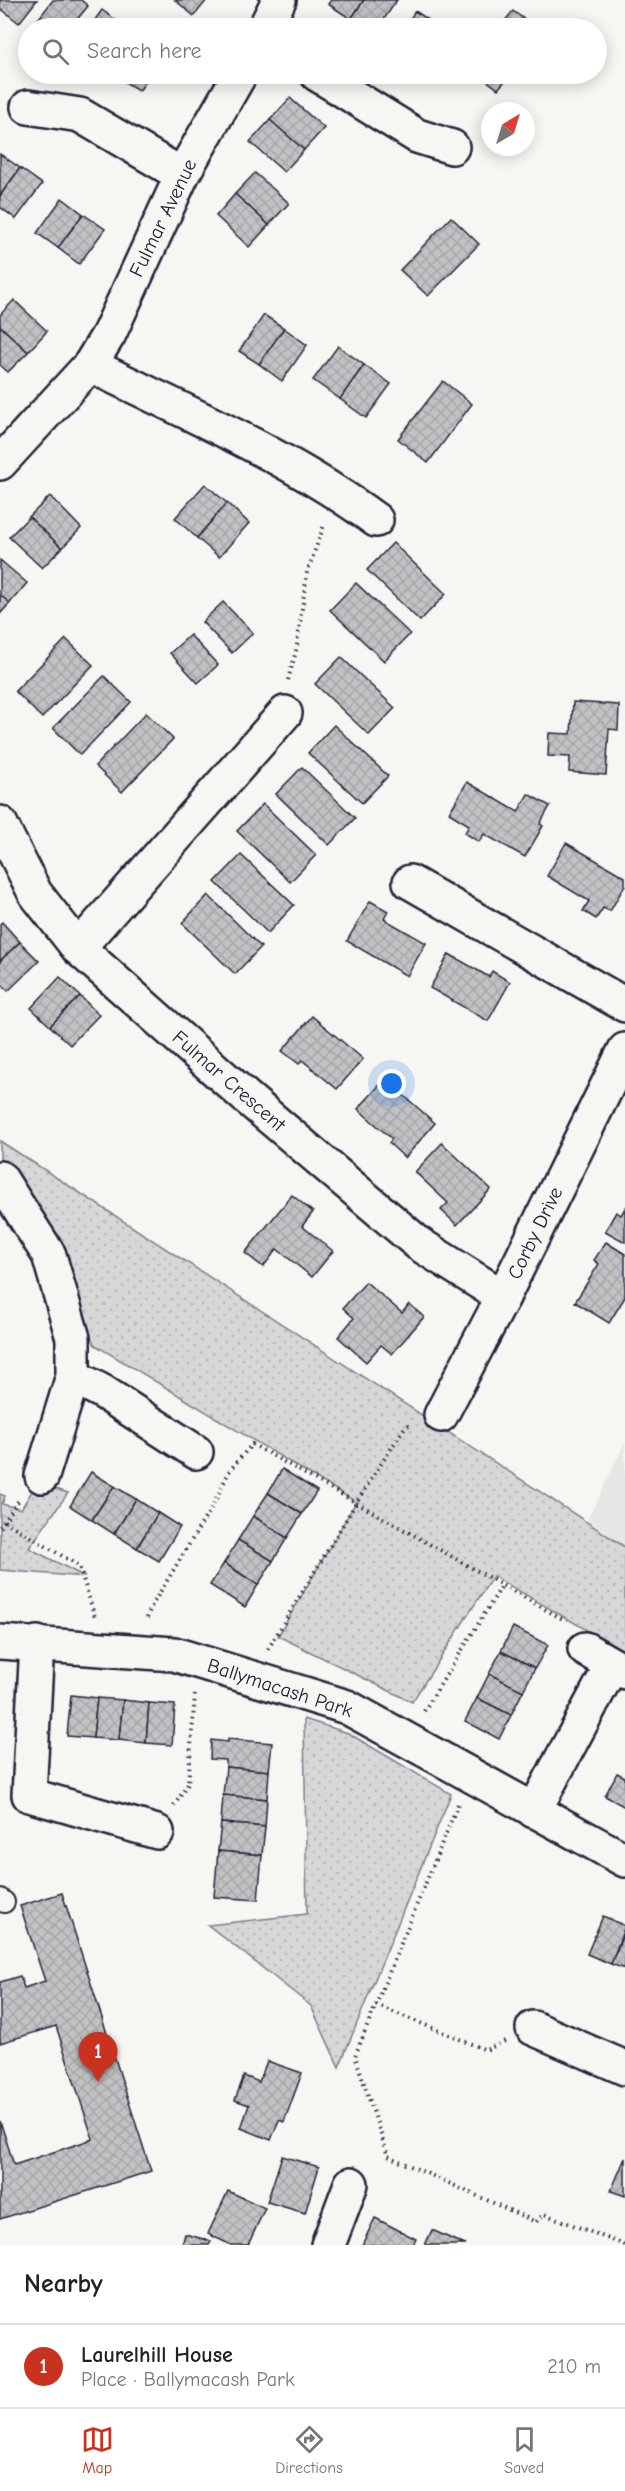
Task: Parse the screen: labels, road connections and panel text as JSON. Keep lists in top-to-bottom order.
{
  "streets": {
    "street": [
      "Fulmar Avenue",
      "Fulmar Crescent",
      "Corby Drive",
      "Ballymacash Park"
    ]
  },
  "crossings": [
    ["Fulmar Crescent", "Corby Drive"]
  ],
  "north": "top right",
  "page": {
    "search": "Search here",
    "pins": "1",
    "heading": "Nearby",
    "list": [
      {
        "mark": "1",
        "name": "Laurelhill House",
        "note": "Place · Ballymacash Park",
        "value": "210 m"
      }
    ],
    "nav": ["Map", "Directions", "Saved"]
  }
}
